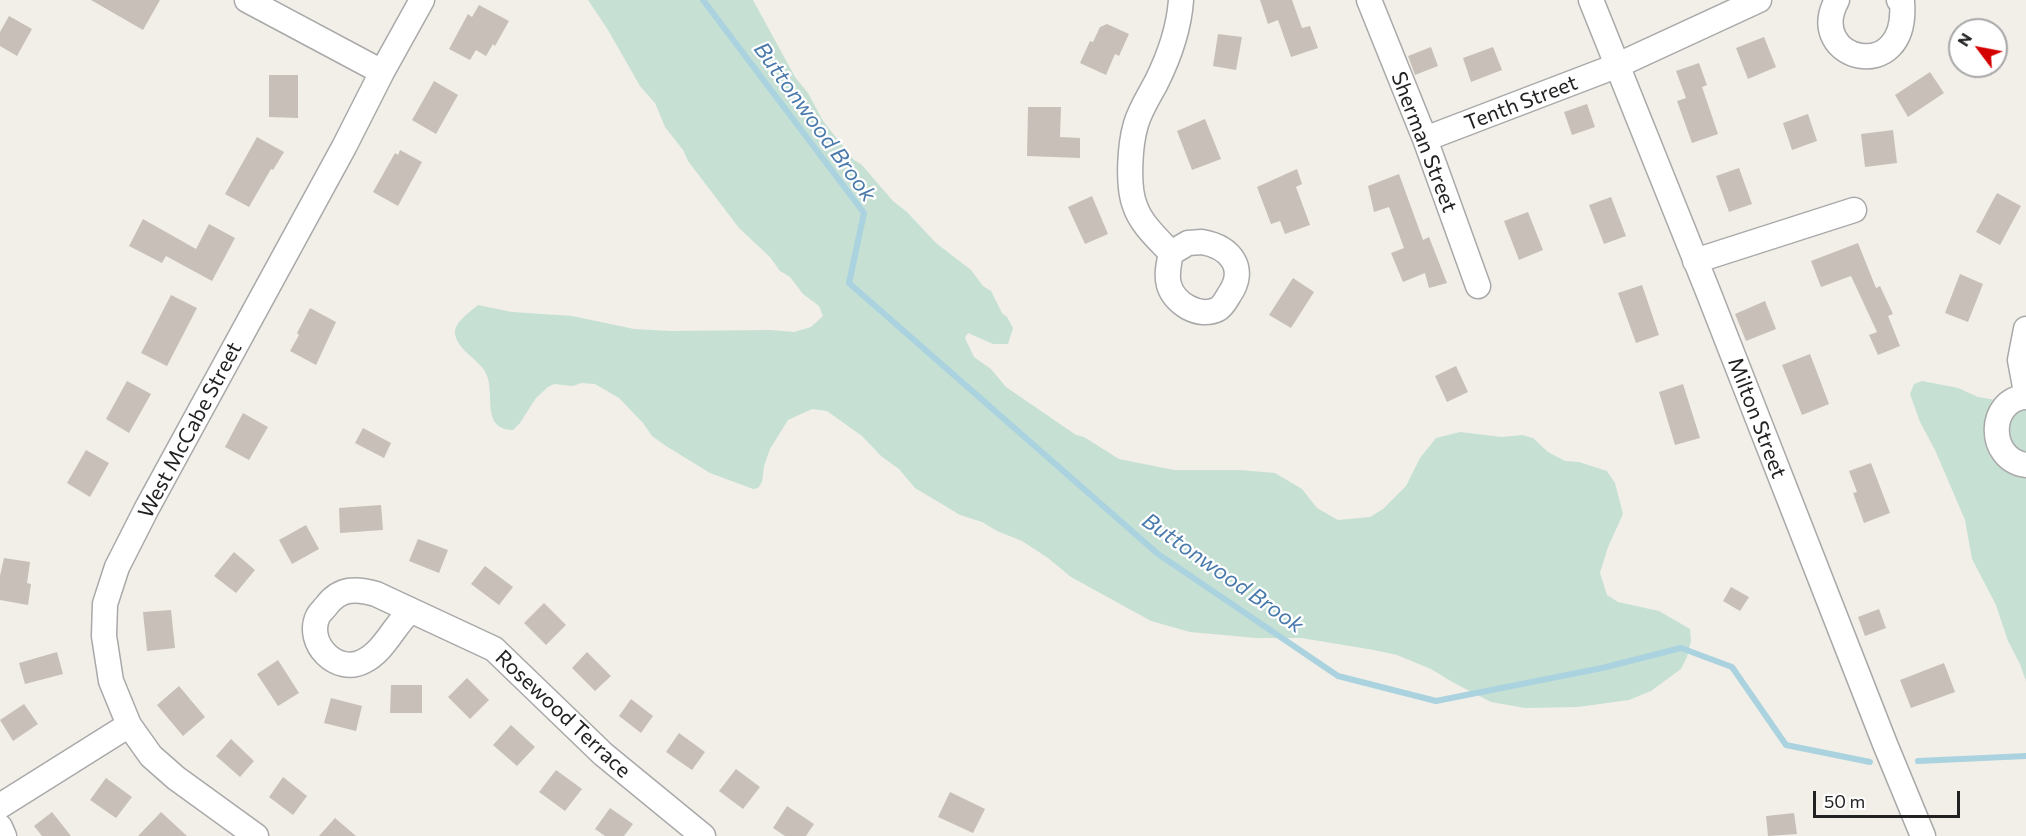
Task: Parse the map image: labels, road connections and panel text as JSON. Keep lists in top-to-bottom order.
{
  "streets": {
    "street": [
      "Tenth Street",
      "Sherman Street",
      "Milton Street",
      "West McCabe Street",
      "Rosewood Terrace"
    ]
  },
  "crossings": [
    ["Tenth Street", "Sherman Street"],
    ["Tenth Street", "Milton Street"]
  ],
  "water": ["Buttonwood Brook"],
  "scale_bar": "50 m",
  "north": "top left"
}
